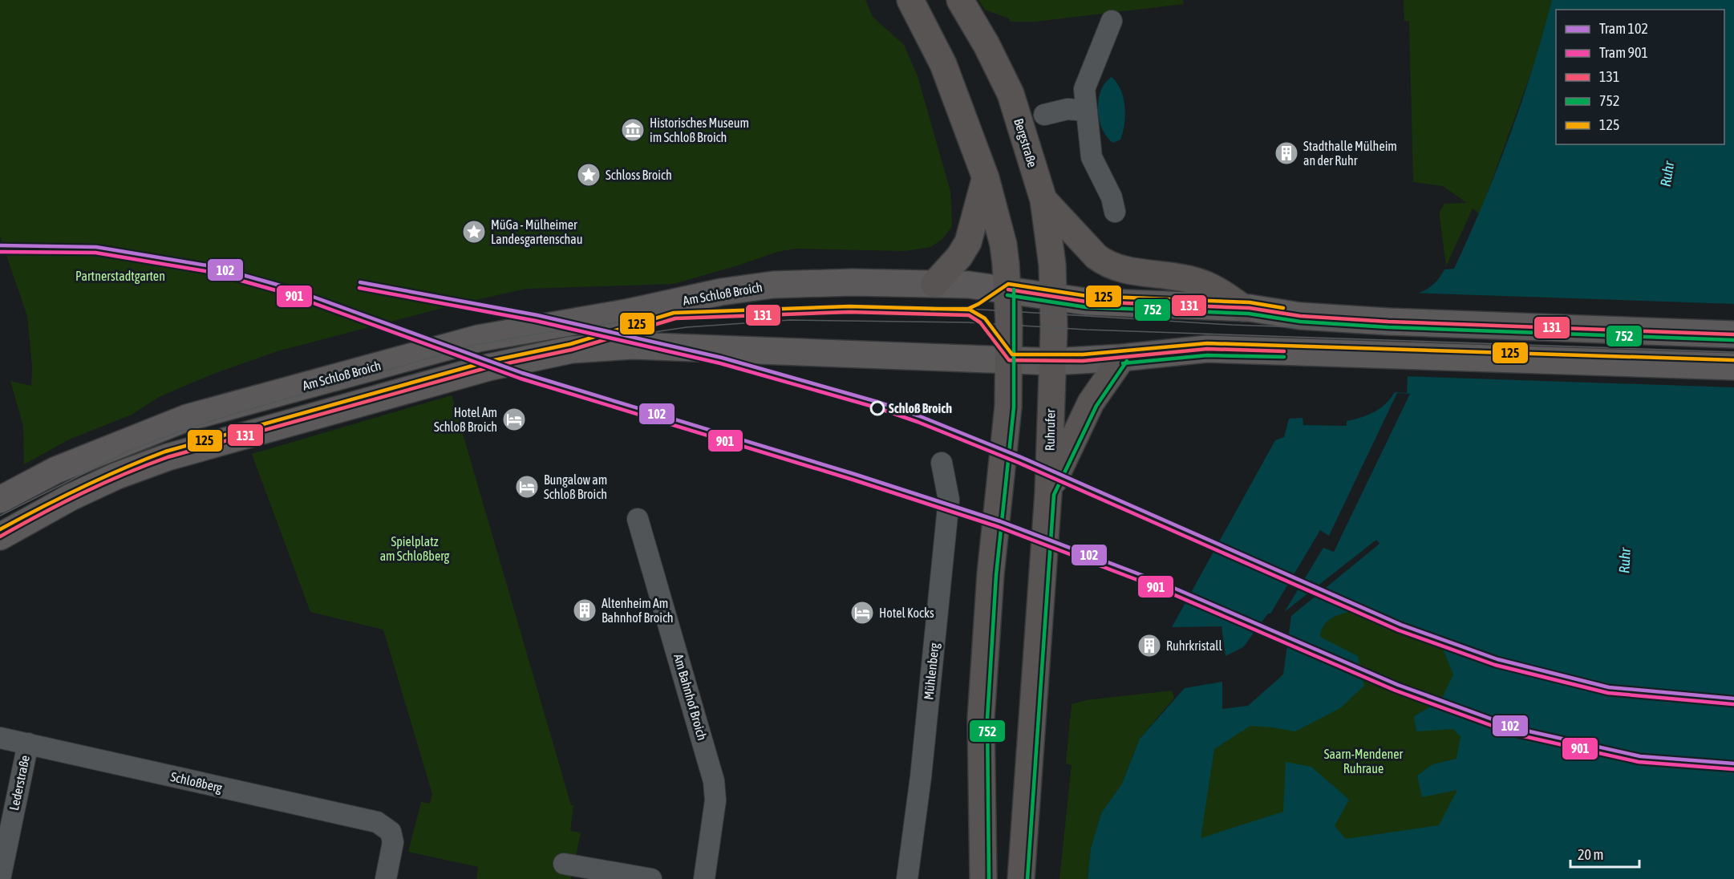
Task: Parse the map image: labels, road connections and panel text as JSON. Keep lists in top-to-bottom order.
{
  "streets": {
    "main road": ["Bergstraße", "Am Schloß Broich", "Ruhrufer"],
    "street": [
      "Mühlenberg",
      "Am Bahnhof Broich",
      "Schloßberg",
      "Lederstraße"
    ]
  },
  "crossings": [
    ["Bergstraße", "Am Schloß Broich"],
    ["Bergstraße", "Ruhrufer"],
    ["Am Schloß Broich", "Ruhrufer"],
    ["Schloßberg", "Lederstraße"]
  ],
  "water": ["Ruhr"],
  "parks": ["Partnerstadtgarten", "Spielplatz am Schloßberg", "Saarn-Mendener Ruhraue"],
  "places": {
    "museum": ["Historisches Museum im Schloß Broich"],
    "building": ["Stadthalle Mülheim an der Ruhr", "Altenheim Am Bahnhof Broich", "Ruhrkristall"],
    "place": ["Schloss Broich", "MüGa - Mülheimer Landesgartenschau"],
    "other": ["Schloß Broich"],
    "hotel": ["Hotel Am Schloß Broich", "Bungalow am Schloß Broich", "Hotel Kocks"]
  },
  "lines": [
    "tram line 102",
    "tram line 901",
    "transit line 125",
    "transit line 131",
    "transit line 752"
  ],
  "legend": [
    "Tram 102",
    "Tram 901",
    "131",
    "752",
    "125"
  ],
  "scale_bar": "20 m"
}
